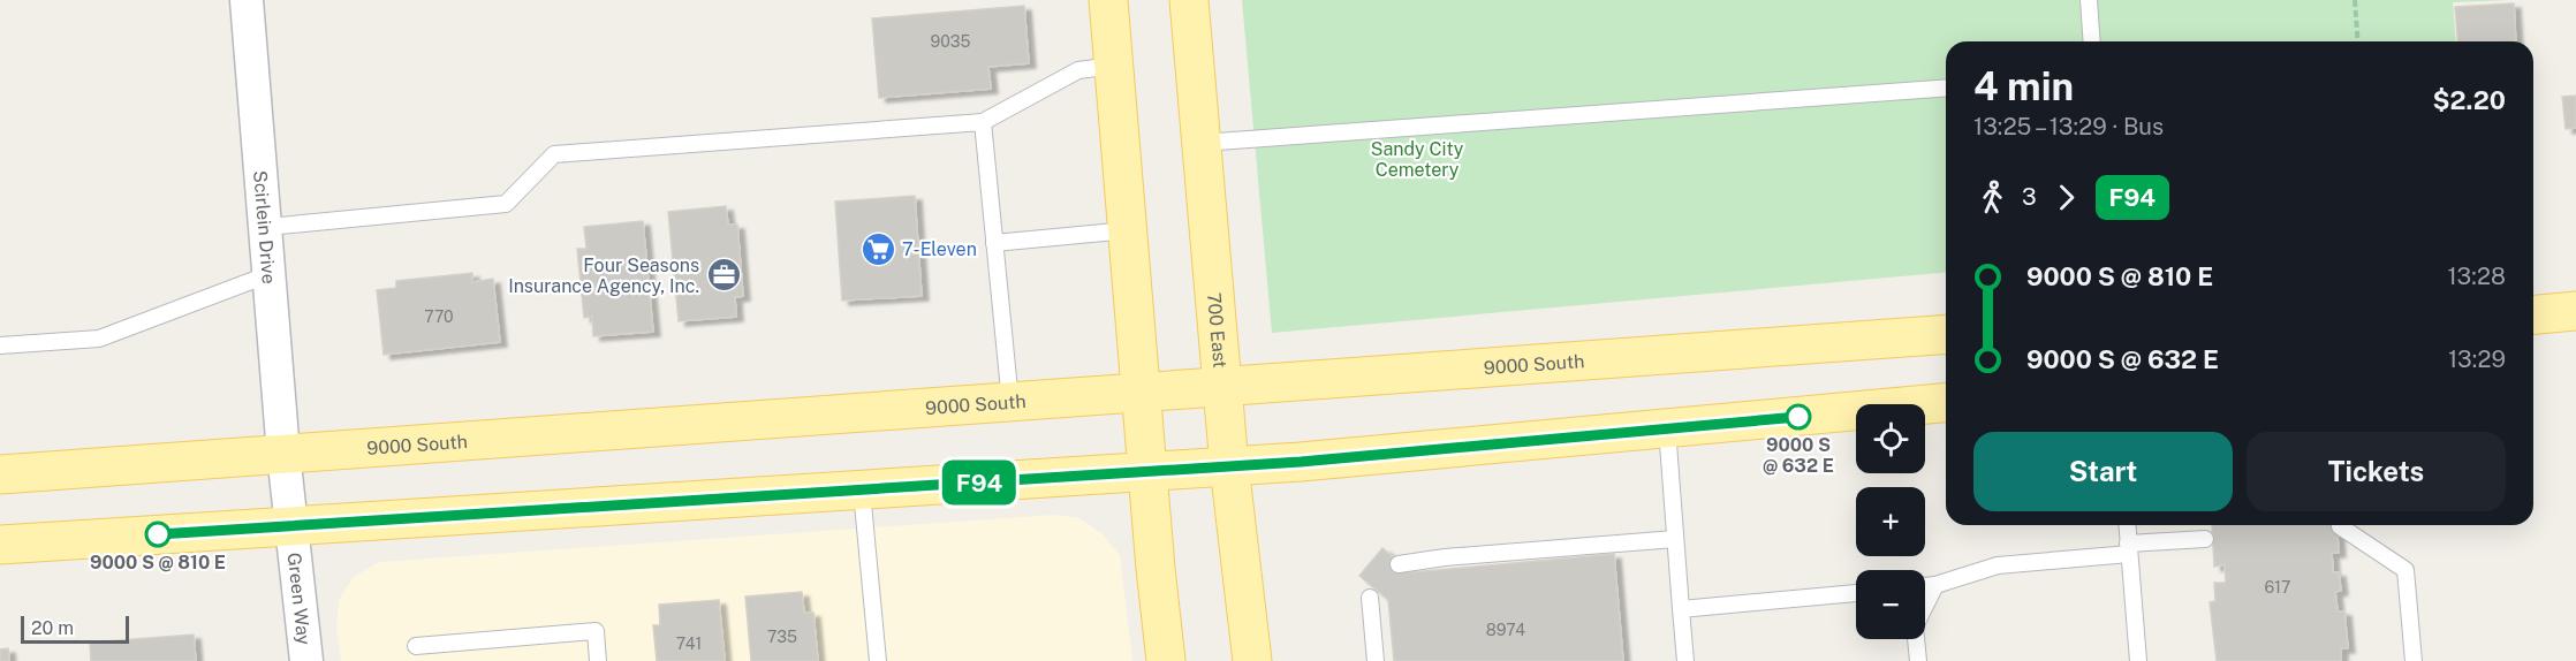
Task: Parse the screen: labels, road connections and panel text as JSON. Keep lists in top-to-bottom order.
{
  "streets": {
    "main road": ["700 East", "9000 South"],
    "street": ["Scirlein Drive", "Green Way"]
  },
  "crossings": [
    ["Scirlein Drive", "9000 South"],
    ["Scirlein Drive", "Green Way"],
    ["700 East", "9000 South"],
    ["9000 South", "Green Way"]
  ],
  "parks": ["Sandy City Cemetery"],
  "places": {
    "supermarket": ["7-Eleven"],
    "office": ["Four Seasons Insurance Agency, Inc."],
    "other": ["9000 S @ 632 E", "9000 S @ 810 E"]
  },
  "lines": ["bus line F94"],
  "house_numbers": [
    "9035",
    "770",
    "617",
    "8974",
    "735",
    "741"
  ],
  "scale_bar": "20 m",
  "page": {
    "on_map": "F94",
    "heading": ["4 min", "13:25 – 13:29 · Bus", "$2.20"],
    "legs": ["3", "F94"],
    "list": [
      {
        "name": "9000 S @ 810 E",
        "value": "13:28"
      },
      {
        "name": "9000 S @ 632 E",
        "value": "13:29"
      }
    ],
    "map_buttons": ["+", "−"],
    "buttons": ["Start", "Tickets"],
    "scale": "20 m"
  }
}
